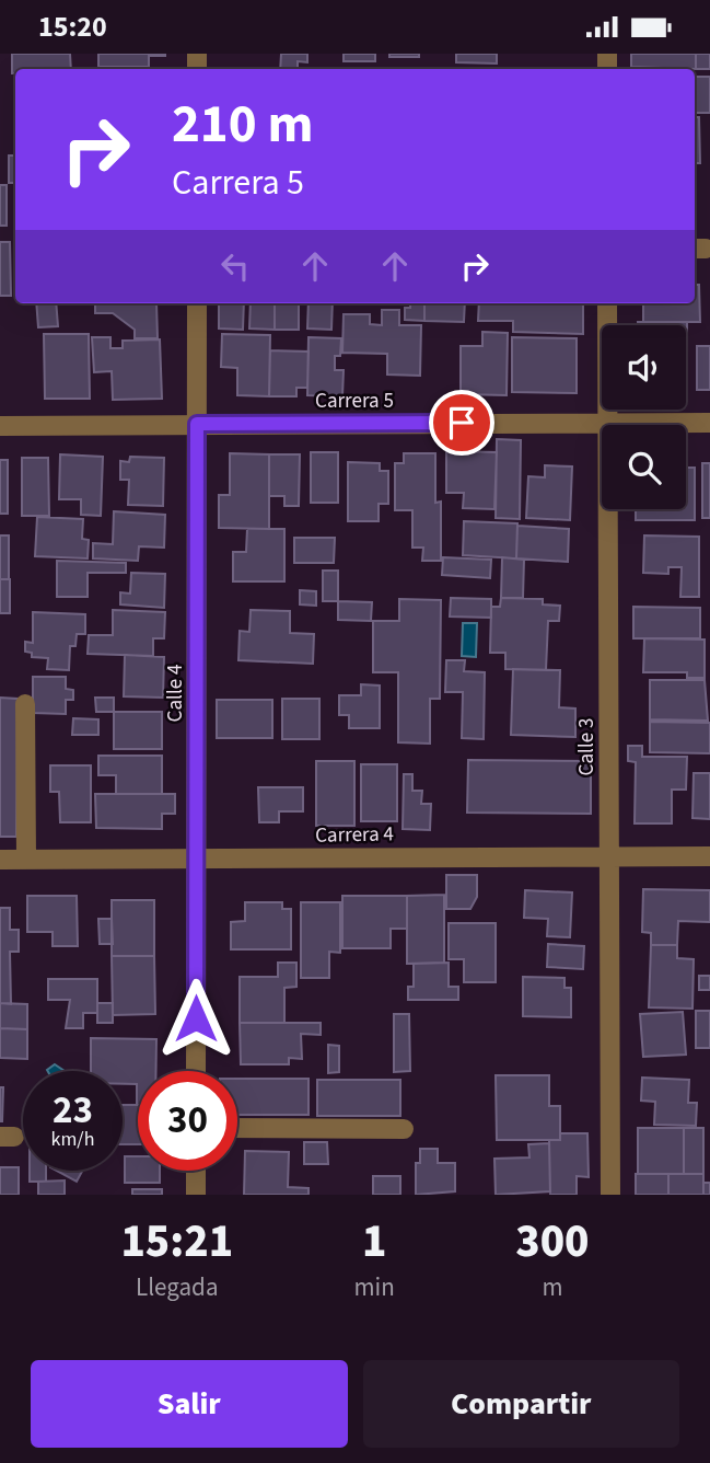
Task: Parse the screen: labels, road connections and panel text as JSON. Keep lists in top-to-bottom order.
{
  "streets": {
    "street": [
      "Carrera 5",
      "Calle 4",
      "Calle 3",
      "Carrera 4"
    ]
  },
  "crossings": [
    ["Carrera 5", "Calle 4"],
    ["Carrera 5", "Calle 3"],
    ["Calle 4", "Carrera 4"],
    ["Calle 3", "Carrera 4"]
  ],
  "page": {
    "status": "15:20",
    "turn": ["210 m", "Carrera 5"],
    "speed": "23 km/h",
    "limit": "30",
    "eta": [
      "15:21",
      "Llegada",
      "1",
      "min",
      "300",
      "m"
    ],
    "buttons": ["Salir", "Compartir"]
  }
}
